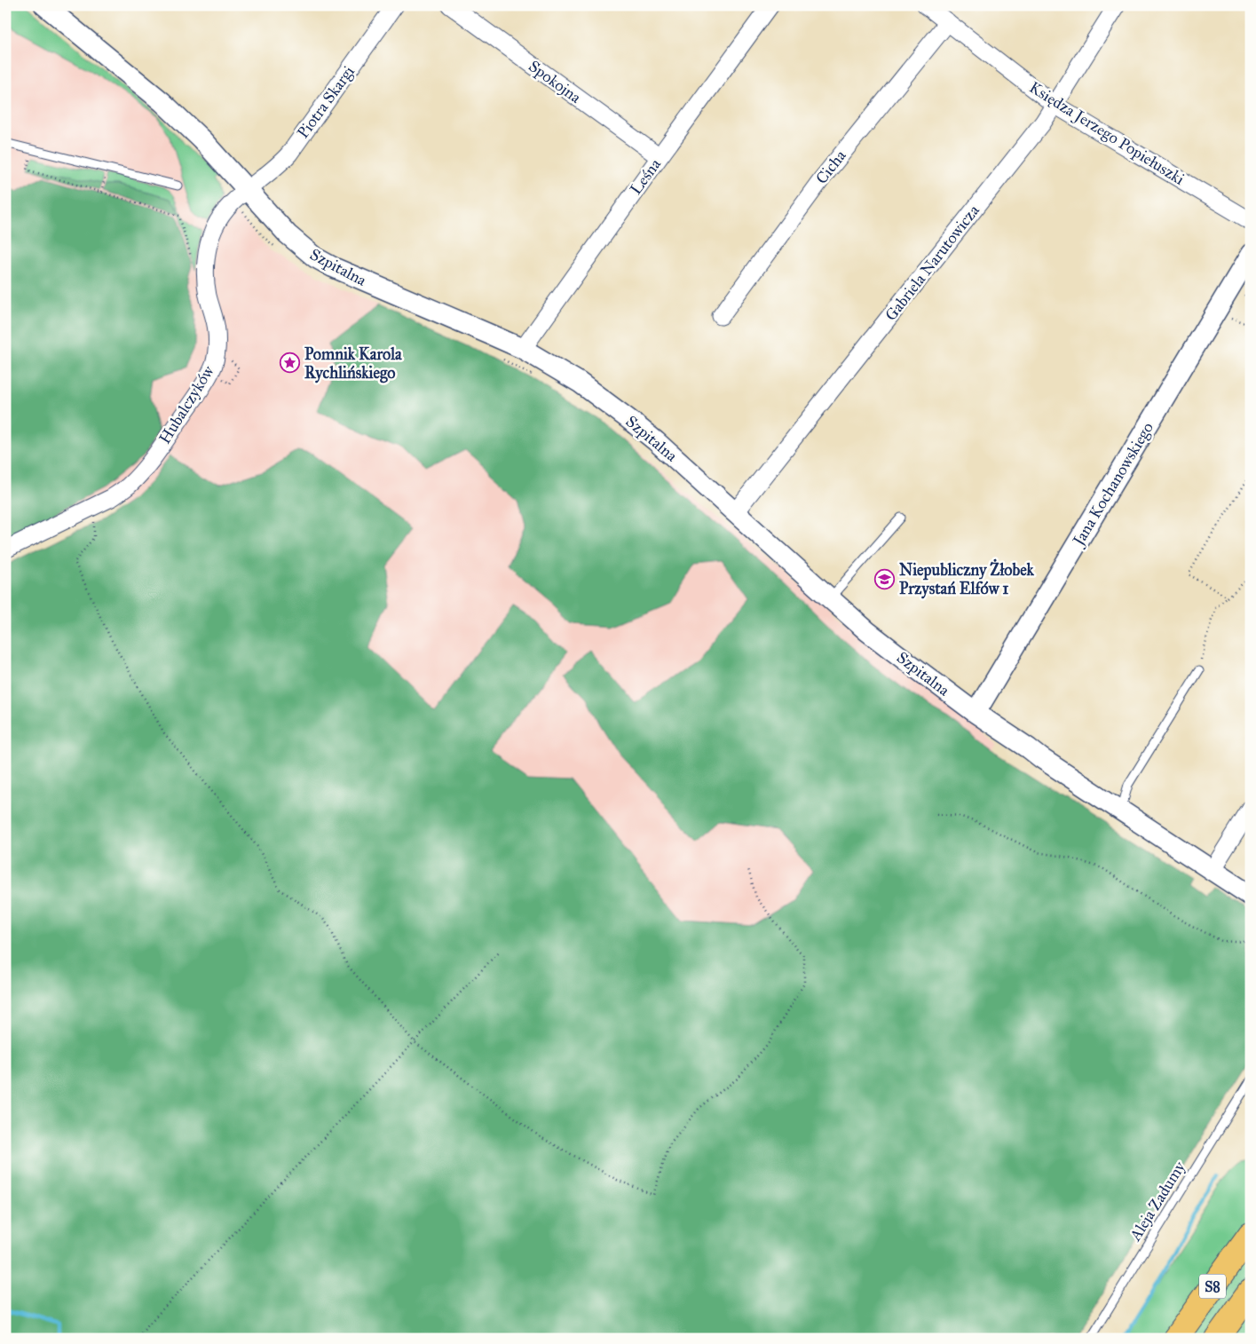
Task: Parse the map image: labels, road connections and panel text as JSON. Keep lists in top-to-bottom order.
{
  "streets": {
    "highway": ["S8"],
    "street": [
      "Spokojna",
      "Piotra Skargi",
      "Księdza Jerzego Popiełuszki",
      "Cicha",
      "Leśna",
      "Gabriela Narutowicza",
      "Szpitalna",
      "Hubalczyków",
      "Jana Kochanowskiego"
    ],
    "lane": ["Aleja Zadumy"]
  },
  "crossings": [
    ["Spokojna", "Leśna"],
    ["Piotra Skargi", "Szpitalna"],
    ["Piotra Skargi", "Hubalczyków"],
    ["Księdza Jerzego Popiełuszki", "Cicha"],
    ["Księdza Jerzego Popiełuszki", "Gabriela Narutowicza"],
    ["Leśna", "Szpitalna"],
    ["Gabriela Narutowicza", "Szpitalna"],
    ["Szpitalna", "Hubalczyków"],
    ["Szpitalna", "Jana Kochanowskiego"]
  ],
  "places": {
    "place": ["Pomnik Karola Rychlińskiego"],
    "school or university": ["Niepubliczny Żłobek Przystań Elfów 1"]
  }
}
